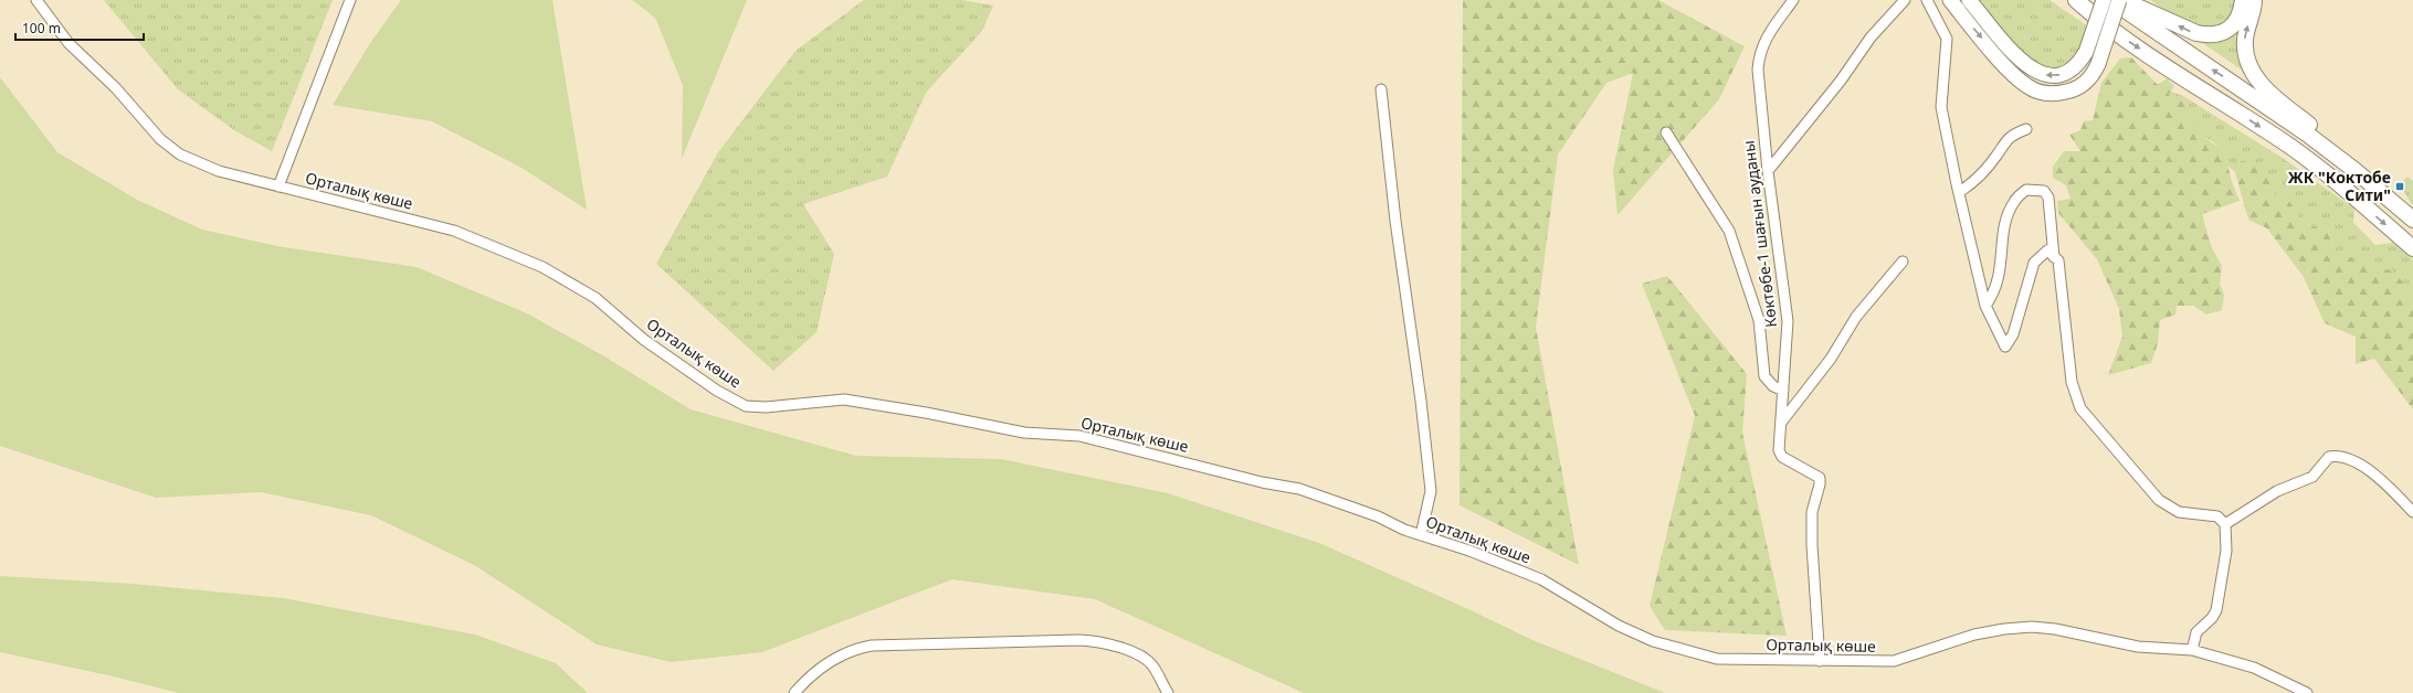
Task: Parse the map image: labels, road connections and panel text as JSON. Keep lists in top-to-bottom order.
{
  "streets": {
    "street": ["Орталық көше", "Көктөбе-1 шағын ауданы"]
  },
  "crossings": [
    ["Орталық көше", "Көктөбе-1 шағын ауданы"]
  ],
  "places": {
    "transit": ["ЖК \"Коктобе Сити\""]
  },
  "scale_bar": "100 m"
}
